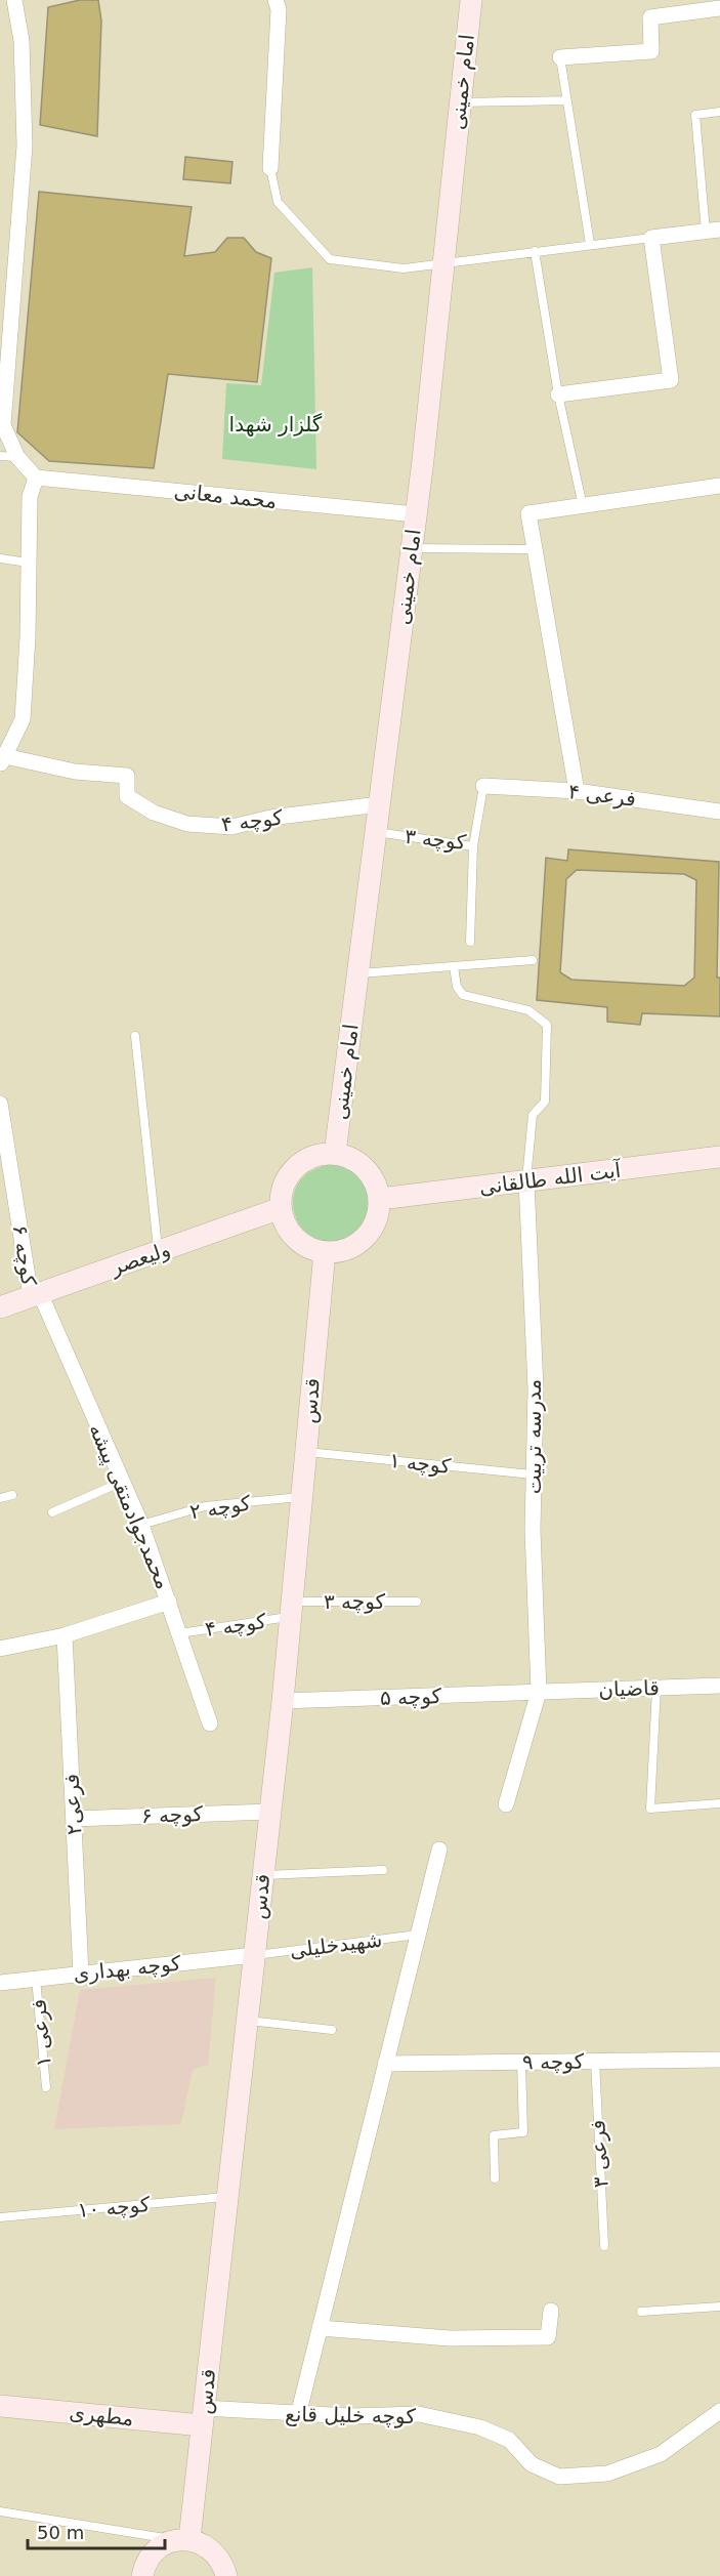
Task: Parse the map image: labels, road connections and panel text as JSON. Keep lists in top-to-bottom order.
{
  "streets": {
    "main road": [
      "امام خمینی",
      "آیت الله طالقانی",
      "ولیعصر",
      "قدس",
      "مطهری"
    ],
    "street": [
      "محمد معانی",
      "فرعی ۴",
      "کوچه ۴",
      "۶ کوچه",
      "مدرسه تربیت",
      "محمدجوادمتقی پیشه",
      "قاضیان",
      "کوچه ۵",
      "فرعی۲",
      "کوچه ۶",
      "کوچه بهداری",
      "کوچه ۹",
      "کوچه خلیل قانع"
    ],
    "lane": [
      "کوچه ۳",
      "کوچه ۱",
      "کوچه ۲",
      "شهیدخلیلی",
      "فرعی ۱",
      "فرعی ۳",
      "کوچه ۱۰"
    ]
  },
  "crossings": [
    ["امام خمینی", "محمد معانی"],
    ["امام خمینی", "کوچه ۴"],
    ["امام خمینی", "کوچه ۳"],
    ["امام خمینی", "آیت الله طالقانی"],
    ["امام خمینی", "ولیعصر"],
    ["امام خمینی", "قدس"],
    ["فرعی ۴", "کوچه ۳"],
    ["کوچه ۴", "کوچه ۳"],
    ["کوچه ۴", "قدس"],
    ["کوچه ۴", "محمدجوادمتقی پیشه"],
    ["کوچه ۳", "قدس"],
    ["آیت الله طالقانی", "ولیعصر"],
    ["آیت الله طالقانی", "قدس"],
    ["آیت الله طالقانی", "مدرسه تربیت"],
    ["۶ کوچه", "ولیعصر"],
    ["۶ کوچه", "محمدجوادمتقی پیشه"],
    ["ولیعصر", "قدس"],
    ["ولیعصر", "محمدجوادمتقی پیشه"],
    ["قدس", "کوچه ۱"],
    ["قدس", "کوچه ۲"],
    ["قدس", "کوچه ۵"],
    ["قدس", "کوچه ۶"],
    ["قدس", "شهیدخلیلی"],
    ["قدس", "کوچه بهداری"],
    ["قدس", "کوچه ۱۰"],
    ["قدس", "مطهری"],
    ["قدس", "کوچه خلیل قانع"],
    ["مدرسه تربیت", "کوچه ۱"],
    ["مدرسه تربیت", "قاضیان"],
    ["مدرسه تربیت", "کوچه ۵"],
    ["محمدجوادمتقی پیشه", "کوچه ۲"],
    ["قاضیان", "کوچه ۵"],
    ["فرعی۲", "کوچه ۶"],
    ["فرعی۲", "کوچه بهداری"],
    ["شهیدخلیلی", "کوچه بهداری"],
    ["کوچه بهداری", "فرعی ۱"],
    ["کوچه ۹", "فرعی ۳"],
    ["مطهری", "کوچه خلیل قانع"]
  ],
  "parks": ["گلزار شهدا"],
  "scale_bar": "50 m"
}
